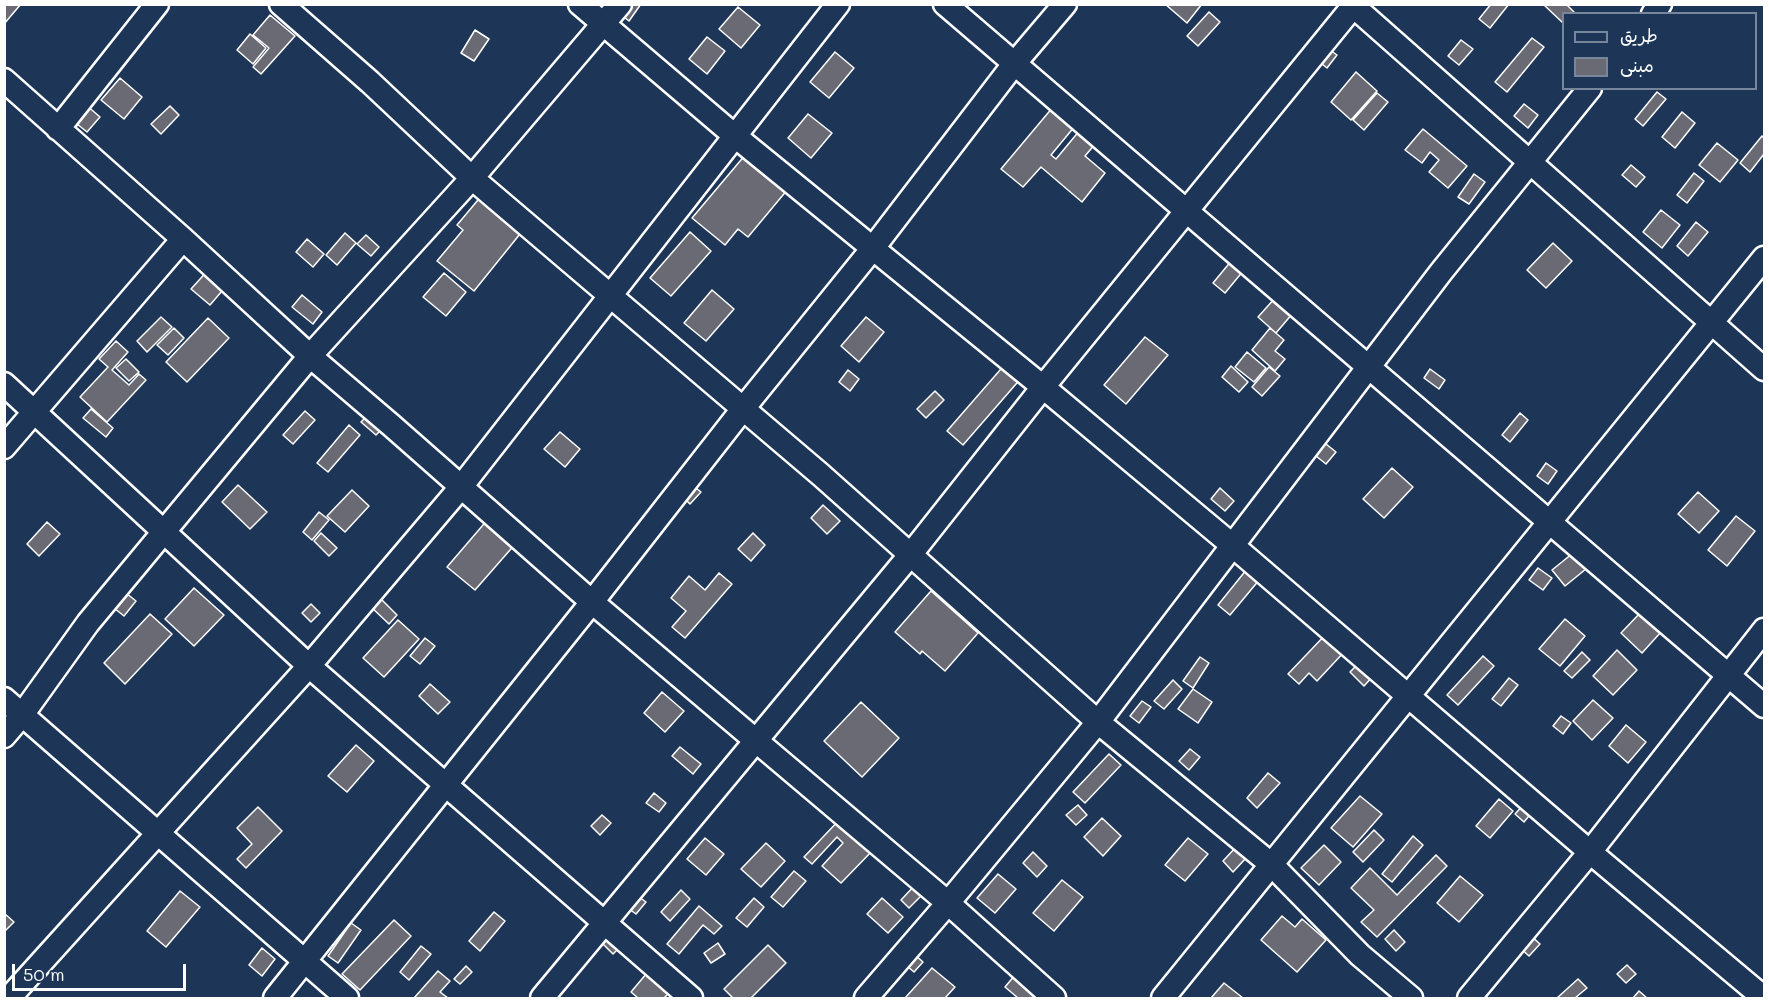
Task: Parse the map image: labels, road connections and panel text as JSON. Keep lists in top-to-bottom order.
{
  "legend": ["طريق", "مبنى"],
  "scale_bar": "50 m"
}
